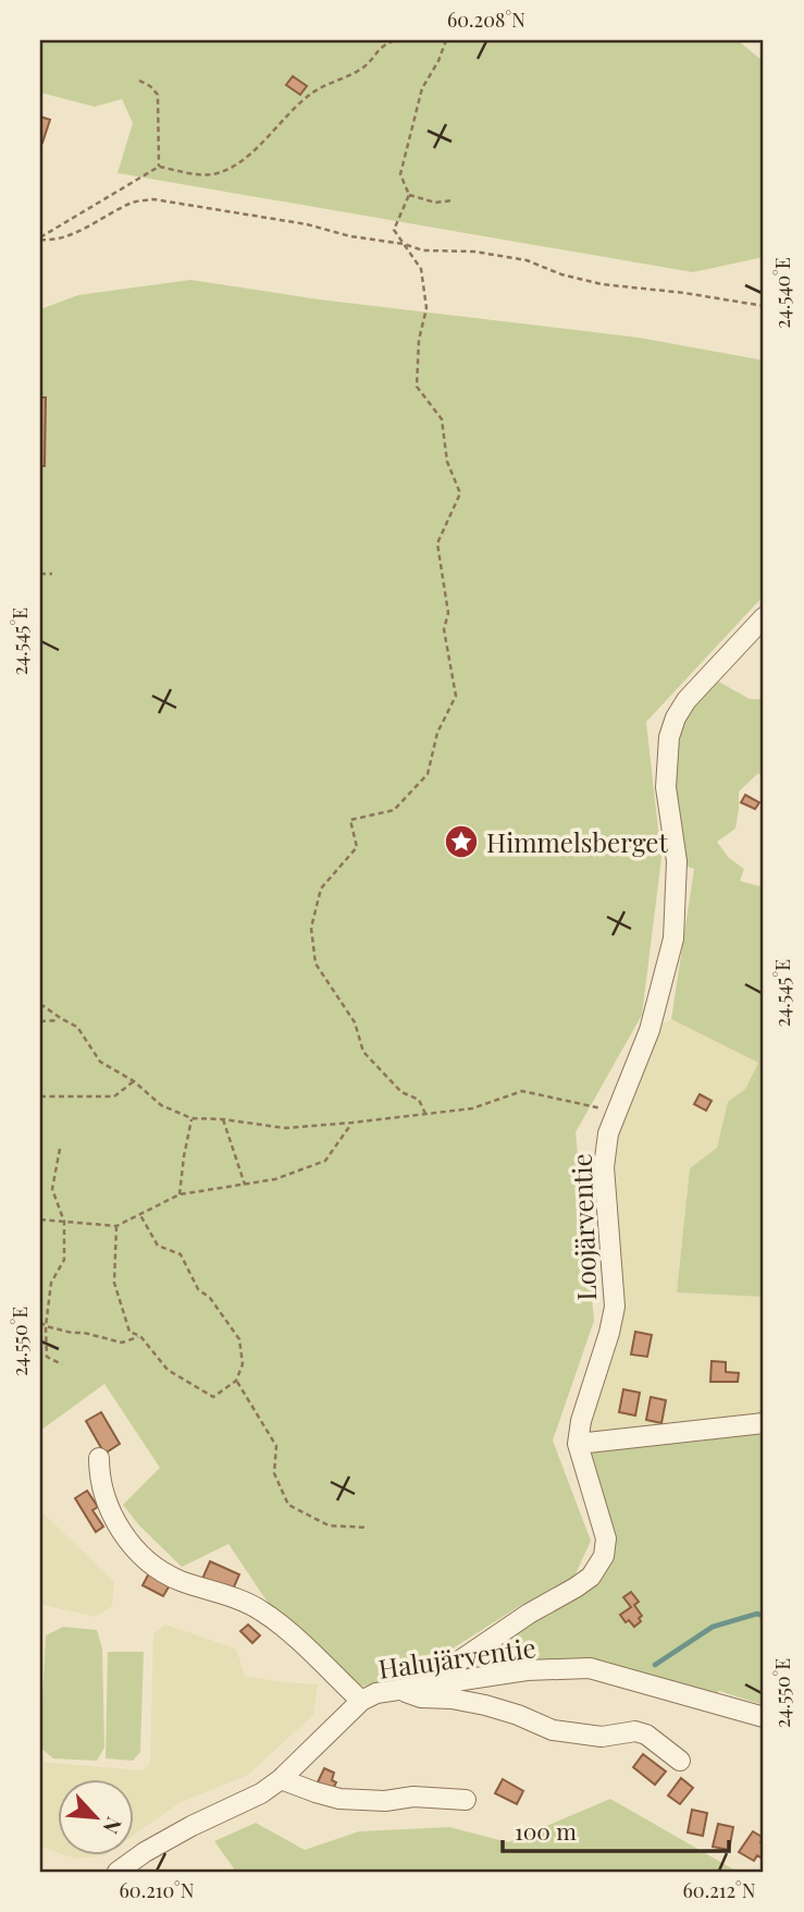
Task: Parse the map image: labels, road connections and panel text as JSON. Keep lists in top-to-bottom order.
{
  "streets": {
    "street": ["Loojärventie", "Halujärventie"]
  },
  "crossings": [
    ["Loojärventie", "Halujärventie"]
  ],
  "places": {
    "place": ["Himmelsberget"]
  },
  "scale_bar": "100 m",
  "north": "bottom right",
  "coordinates": [
    "60.208°N",
    "24.540°E",
    "24.545°E",
    "24.550°E",
    "60.210°N",
    "60.212°N"
  ]
}
